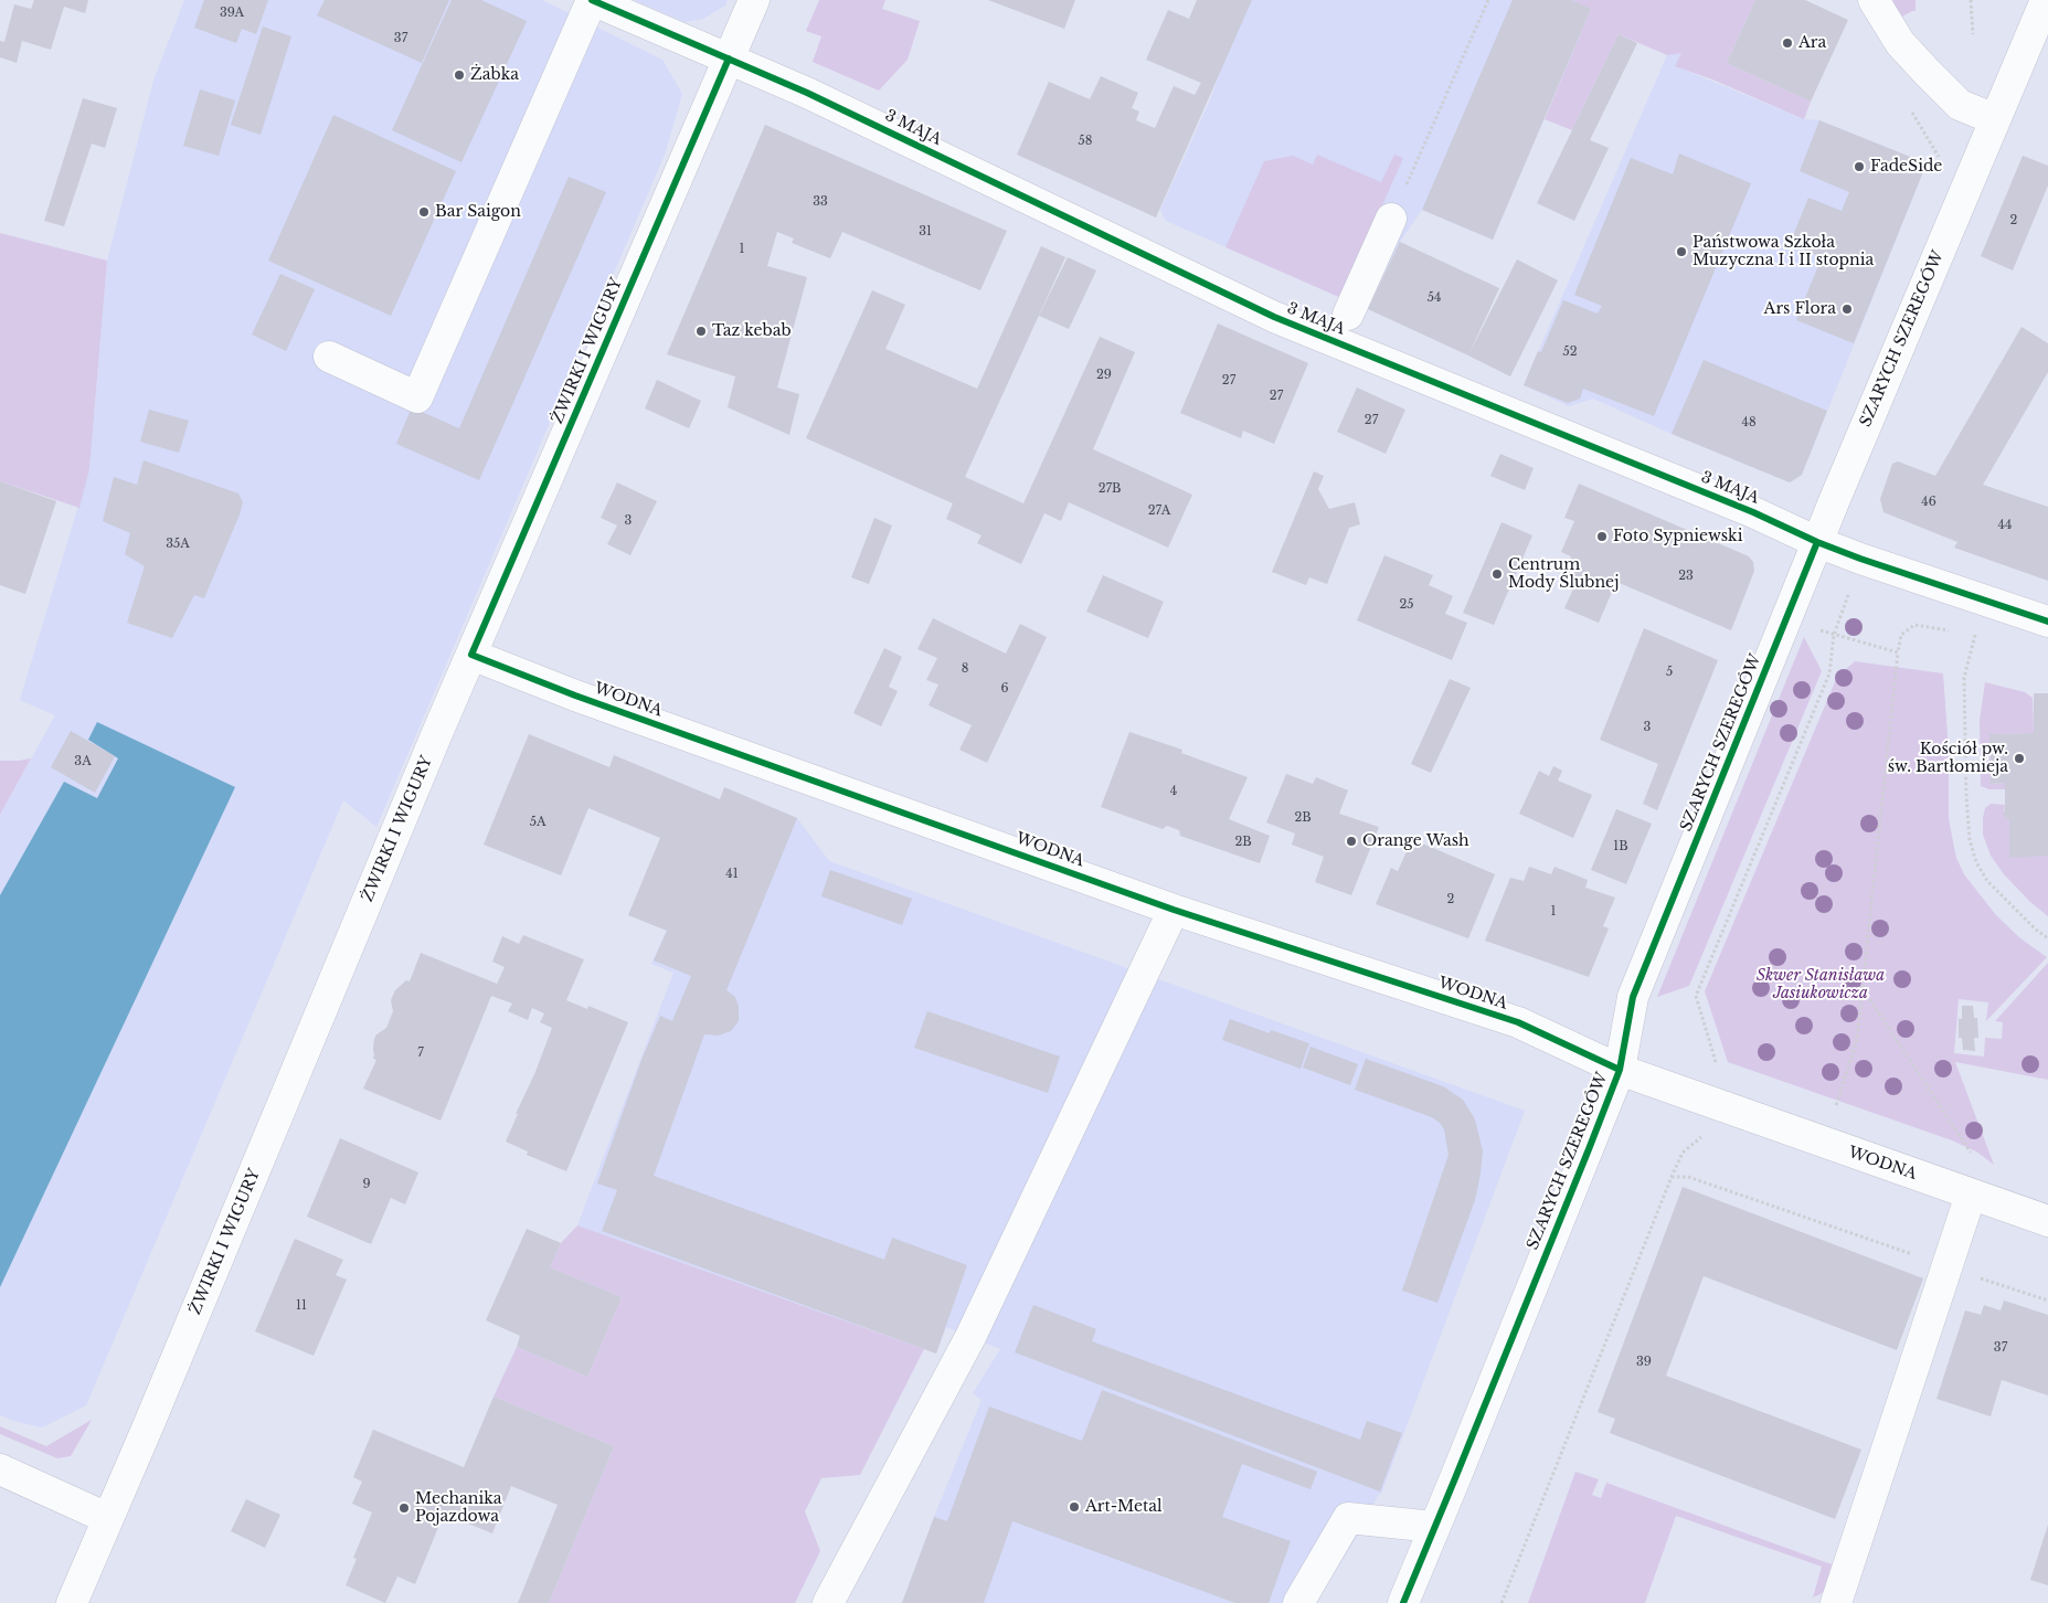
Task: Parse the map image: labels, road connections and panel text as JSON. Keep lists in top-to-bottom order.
{
  "streets": {
    "street": [
      "3 MAJA",
      "SZARYCH SZEREGÓW",
      "ŻWIRKI I WIGURY",
      "WODNA"
    ]
  },
  "crossings": [
    ["3 MAJA", "SZARYCH SZEREGÓW"],
    ["3 MAJA", "ŻWIRKI I WIGURY"],
    ["SZARYCH SZEREGÓW", "WODNA"],
    ["ŻWIRKI I WIGURY", "WODNA"]
  ],
  "parks": ["Skwer Stanisława Jasiukowicza"],
  "places": [
    "Ara",
    "Żabka",
    "FadeSide",
    "Bar Saigon",
    "Państwowa Szkoła Muzyczna I i II stopnia",
    "Ars Flora",
    "Taz kebab",
    "Foto Sypniewski",
    "Centrum Mody Ślubnej",
    "Kościół pw. św. Bartłomieja",
    "Orange Wash",
    "Art-Metal",
    "Mechanika Pojazdowa"
  ],
  "house_numbers": [
    "39A",
    "37",
    "58",
    "33",
    "2",
    "31",
    "1",
    "54",
    "52",
    "29",
    "27",
    "27",
    "27",
    "48",
    "27B",
    "46",
    "27A",
    "3",
    "44",
    "35A",
    "23",
    "25",
    "8",
    "5",
    "6",
    "3",
    "3A",
    "4",
    "2B",
    "5A",
    "2B",
    "1B",
    "41",
    "2",
    "1",
    "7",
    "9",
    "11",
    "37",
    "39"
  ]
}
